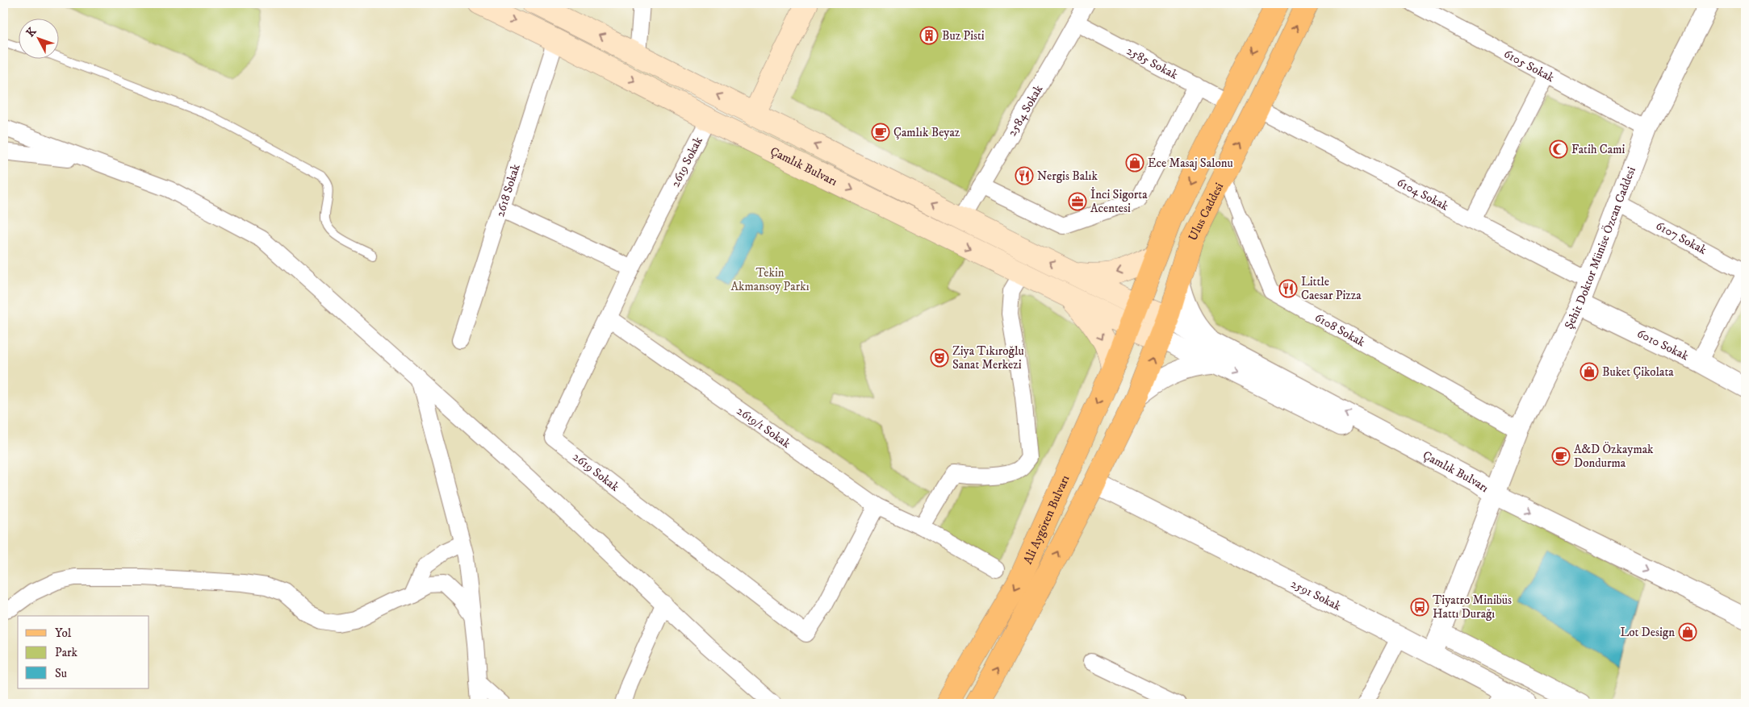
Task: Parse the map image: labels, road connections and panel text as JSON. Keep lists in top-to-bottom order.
{
  "streets": {
    "main road": ["Çamlık Bulvarı", "Ulus Caddesi", "Ali Aygören Bulvarı"],
    "street": [
      "2585 Sokak",
      "6105 Sokak",
      "2584 Sokak",
      "2619 Sokak",
      "2618 Sokak",
      "6104 Sokak",
      "6107 Sokak",
      "Şehit Doktor Münise Özcan Caddesi",
      "6108 Sokak",
      "6010 Sokak",
      "2619/1 Sokak",
      "2591 Sokak"
    ]
  },
  "crossings": [
    ["2585 Sokak", "2584 Sokak"],
    ["6105 Sokak", "Şehit Doktor Münise Özcan Caddesi"],
    ["2619 Sokak", "Çamlık Bulvarı"],
    ["2619 Sokak", "2619/1 Sokak"],
    ["Çamlık Bulvarı", "2618 Sokak"],
    ["Çamlık Bulvarı", "Ulus Caddesi"],
    ["Çamlık Bulvarı", "Şehit Doktor Münise Özcan Caddesi"],
    ["Çamlık Bulvarı", "Ali Aygören Bulvarı"],
    ["6104 Sokak", "Ulus Caddesi"],
    ["6104 Sokak", "Şehit Doktor Münise Özcan Caddesi"],
    ["Ulus Caddesi", "6108 Sokak"],
    ["Ulus Caddesi", "Ali Aygören Bulvarı"],
    ["6107 Sokak", "Şehit Doktor Münise Özcan Caddesi"],
    ["Şehit Doktor Münise Özcan Caddesi", "6108 Sokak"],
    ["Şehit Doktor Münise Özcan Caddesi", "6010 Sokak"],
    ["Şehit Doktor Münise Özcan Caddesi", "2591 Sokak"]
  ],
  "parks": ["Tekin Akmansoy Parkı"],
  "places": {
    "building": ["Buz Pisti"],
    "cafe": ["Çamlık Beyaz", "A&D Özkaymak Dondurma"],
    "mosque": ["Fatih Cami"],
    "shop": ["Ece Masaj Salonu", "Buket Çikolata", "Lot Design"],
    "restaurant": ["Nergis Balık", "Little Caesar Pizza"],
    "office": ["İnci Sigorta Acentesi"],
    "theatre": ["Ziya Tıkıroğlu Sanat Merkezi"],
    "bus stop": ["Tiyatro Minibüs Hattı Durağı"]
  },
  "legend": ["Yol", "Park", "Su"],
  "north": "top left"
}
